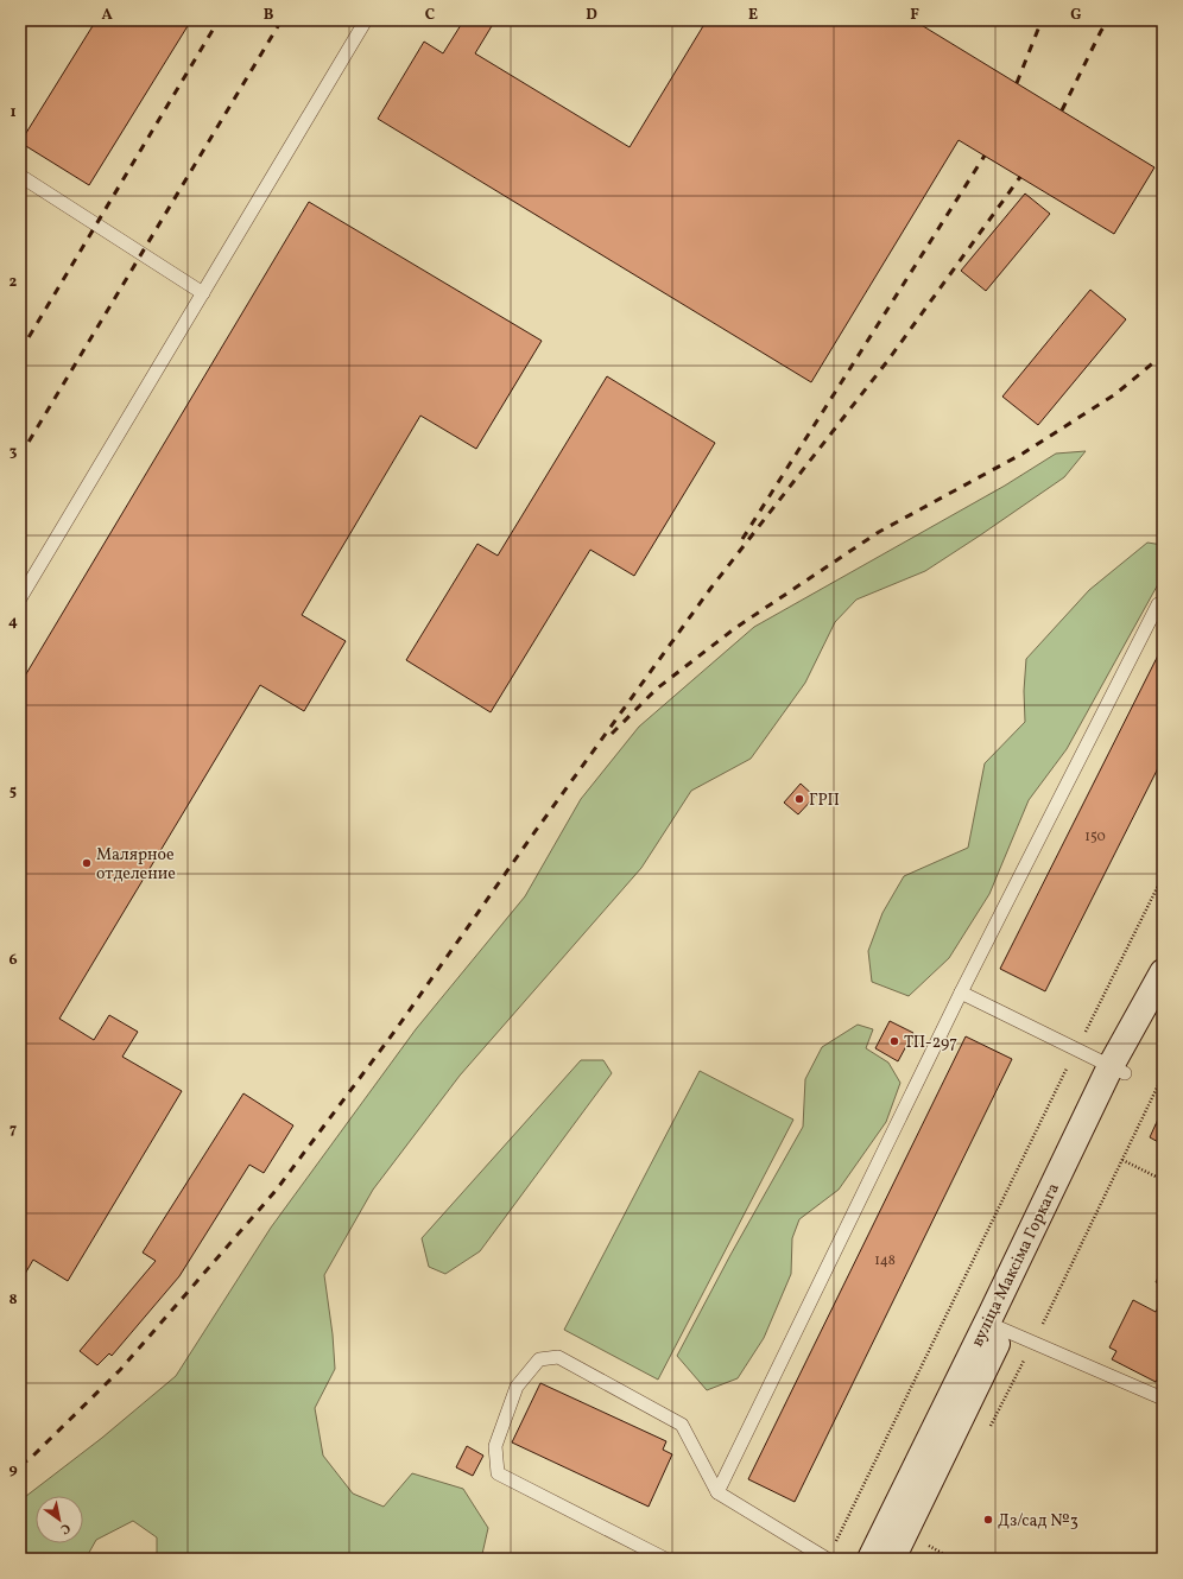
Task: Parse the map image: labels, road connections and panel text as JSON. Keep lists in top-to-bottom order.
{
  "streets": {
    "main road": ["вуліца Максіма Горкага"]
  },
  "places": [
    "ГРП",
    "Малярное отделение",
    "ТП-297",
    "Дз/сад №3"
  ],
  "house_numbers": ["150", "148"],
  "north": "bottom right",
  "grid": {
    "columns": [
      "A",
      "B",
      "C",
      "D",
      "E",
      "F",
      "G"
    ],
    "rows": [
      "1",
      "2",
      "3",
      "4",
      "5",
      "6",
      "7",
      "8",
      "9"
    ]
  }
}
